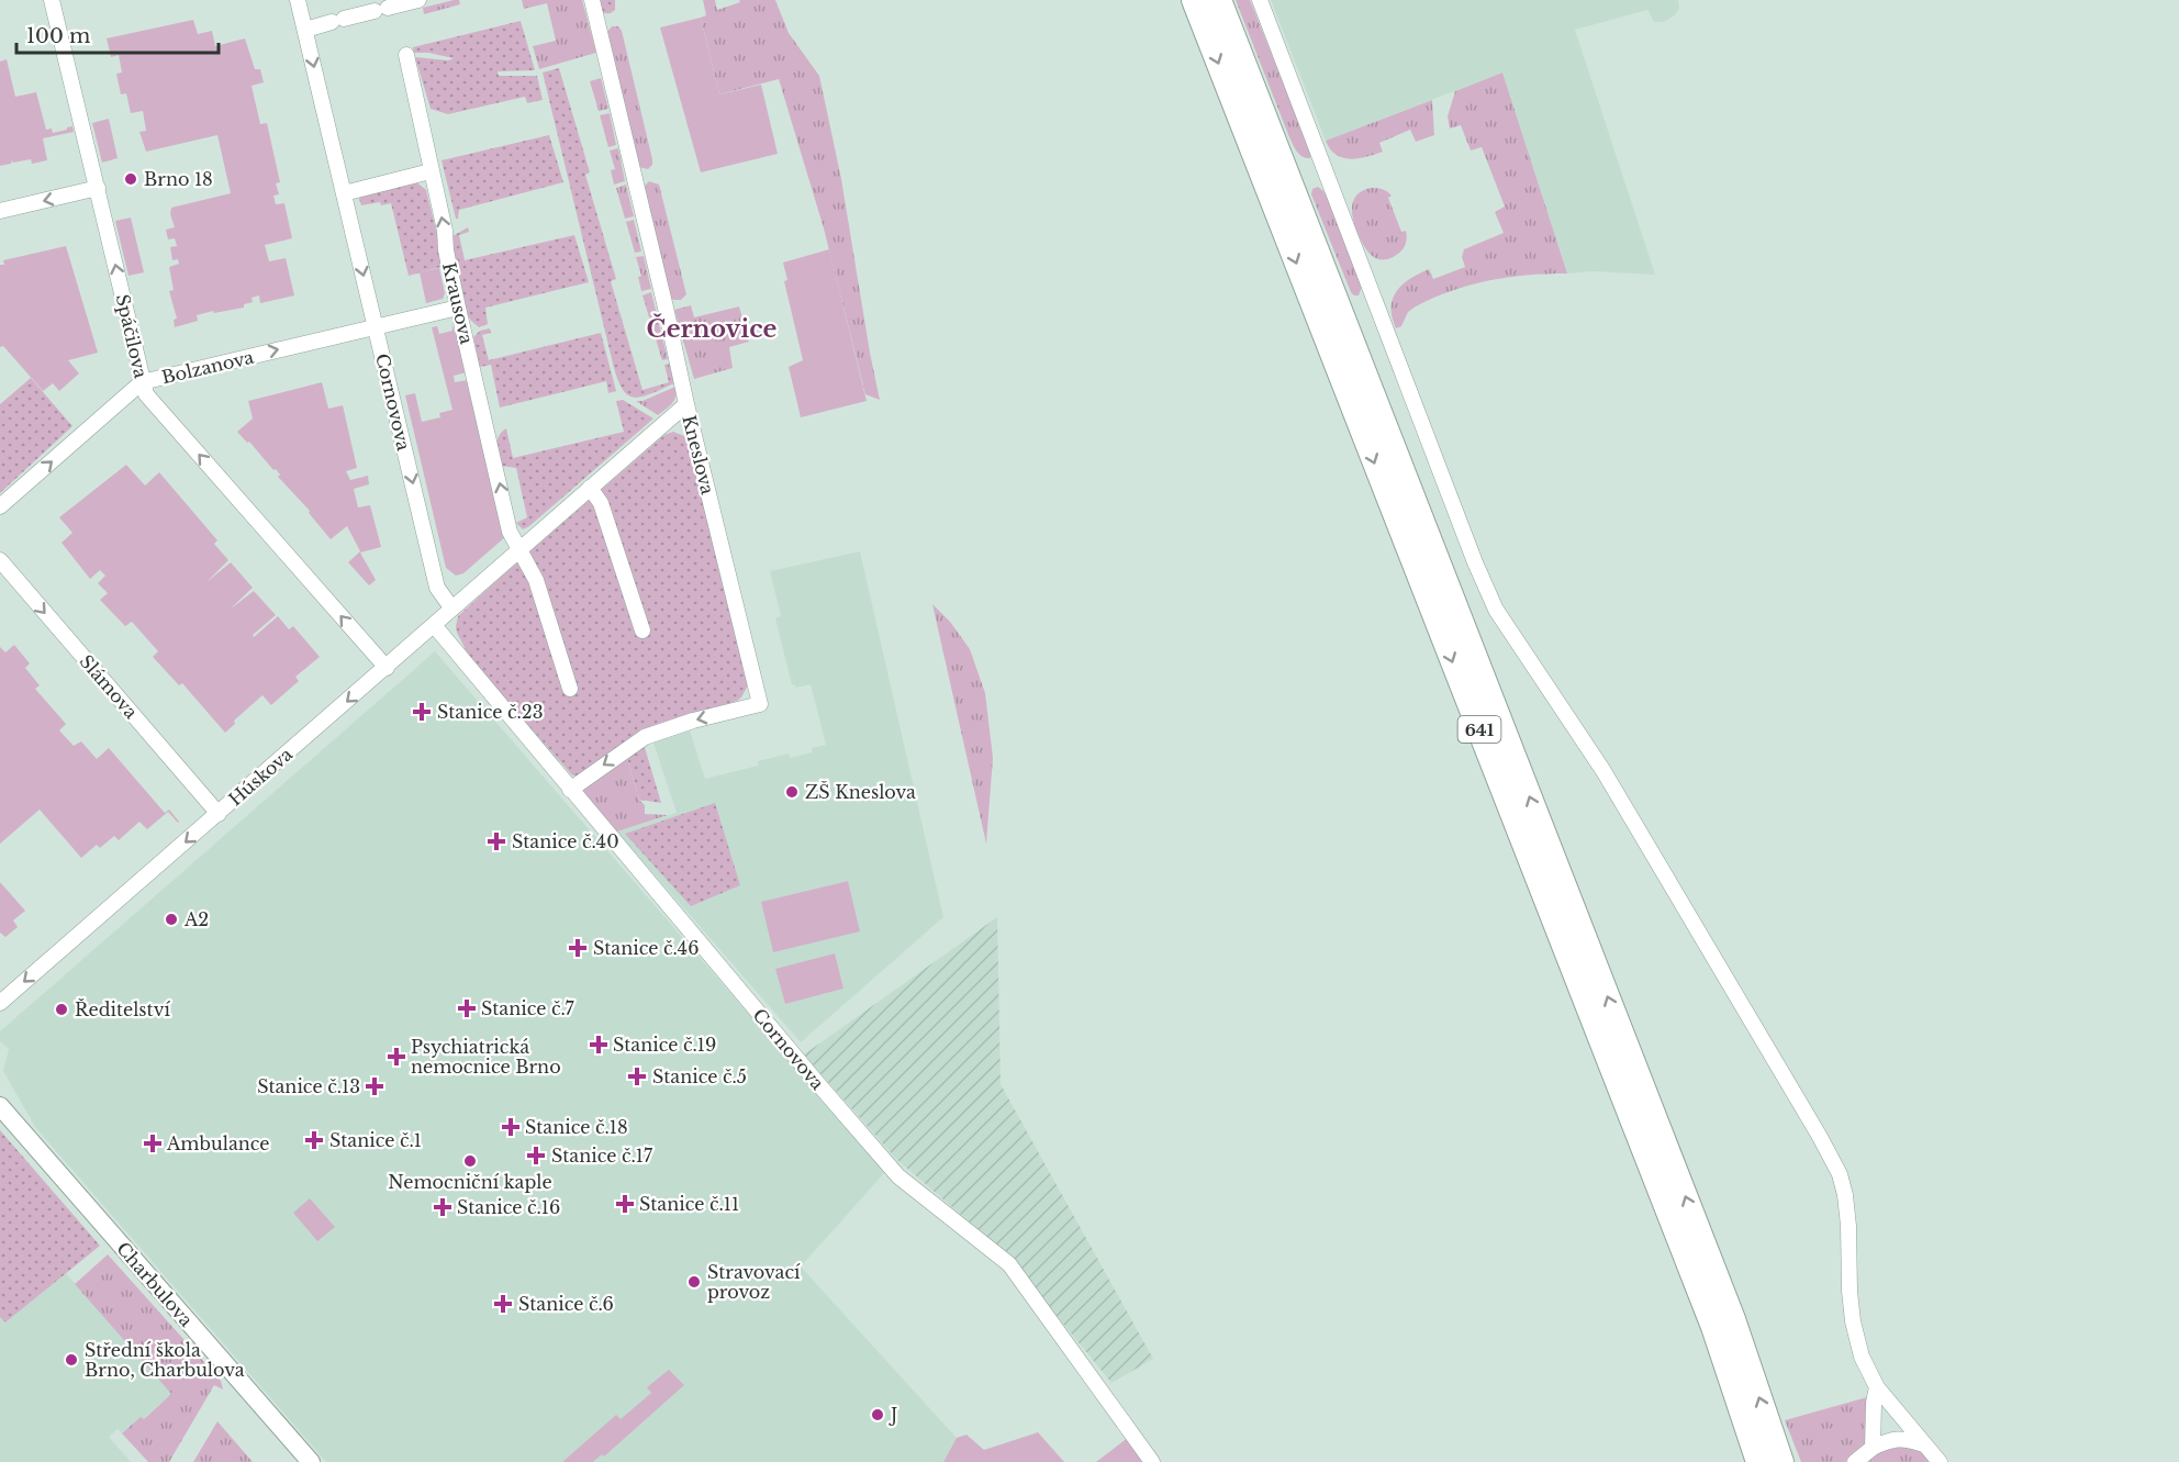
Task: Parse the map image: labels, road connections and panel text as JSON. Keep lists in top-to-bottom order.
{
  "streets": {
    "highway": ["641"],
    "street": [
      "Krausova",
      "Spáčilova",
      "Bolzanova",
      "Cornovova",
      "Kneslova",
      "Slámova",
      "Húskova",
      "Charbulova"
    ]
  },
  "crossings": [
    ["Krausova", "Bolzanova"],
    ["Krausova", "Húskova"],
    ["Spáčilova", "Bolzanova"],
    ["Spáčilova", "Húskova"],
    ["Bolzanova", "Cornovova"],
    ["Cornovova", "Kneslova"],
    ["Cornovova", "Húskova"],
    ["Kneslova", "Húskova"],
    ["Slámova", "Húskova"]
  ],
  "one_way": [
    "Krausova",
    "Spáčilova",
    "Bolzanova",
    "Slámova",
    "Húskova"
  ],
  "districts": ["Černovice"],
  "places": {
    "other": [
      "Brno 18",
      "ZŠ Kneslova",
      "A2",
      "Ředitelství",
      "Nemocniční kaple",
      "Stravovací provoz",
      "Střední škola Brno, Charbulova",
      "J"
    ],
    "health": [
      "Stanice č.23",
      "Stanice č.40",
      "Stanice č.46",
      "Stanice č.7",
      "Stanice č.19",
      "Psychiatrická nemocnice Brno",
      "Stanice č.5",
      "Stanice č.13",
      "Stanice č.18",
      "Stanice č.1",
      "Ambulance",
      "Stanice č.17",
      "Stanice č.11",
      "Stanice č.16",
      "Stanice č.6"
    ]
  },
  "scale_bar": "100 m"
}
